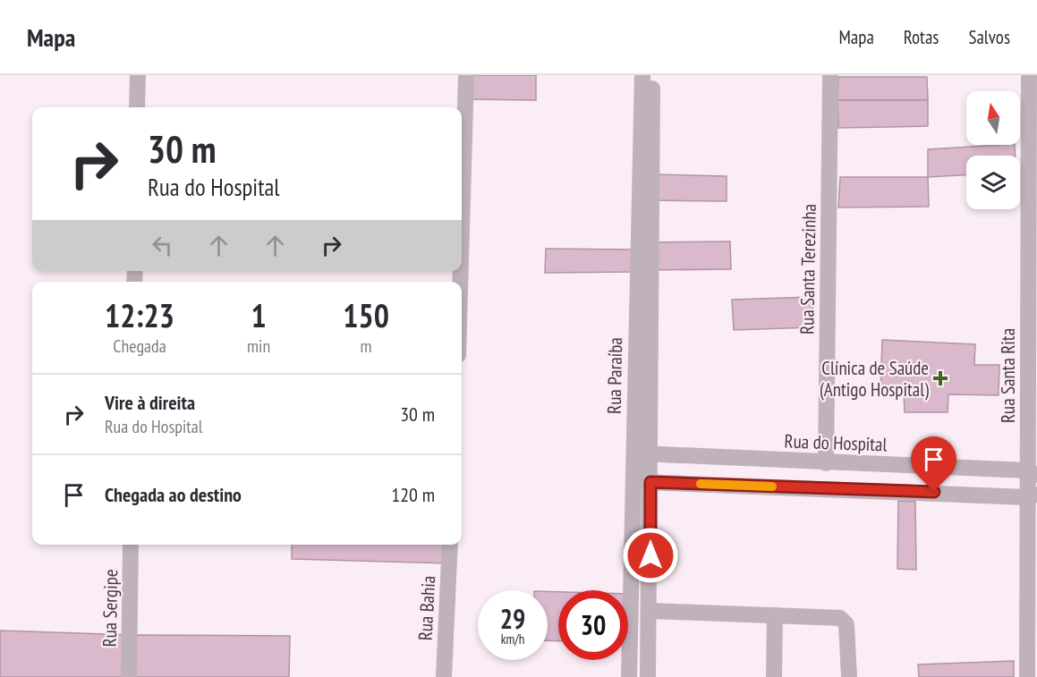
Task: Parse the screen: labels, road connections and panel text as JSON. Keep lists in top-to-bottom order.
{
  "streets": {
    "street": [
      "Rua Santa Terezinha",
      "Rua Paraíba",
      "Rua Santa Rita",
      "Rua do Hospital",
      "Rua Sergipe",
      "Rua Bahia"
    ]
  },
  "crossings": [
    ["Rua Santa Terezinha", "Rua do Hospital"],
    ["Rua Paraíba", "Rua do Hospital"],
    ["Rua Santa Rita", "Rua do Hospital"]
  ],
  "places": {
    "health": ["Clínica de Saúde (Antigo Hospital)"]
  },
  "north": "top",
  "page": {
    "header": "Mapa",
    "nav": ["Mapa", "Rotas", "Salvos"],
    "turn": ["30 m", "Rua do Hospital"],
    "eta": [
      "12:23",
      "Chegada",
      "1",
      "min",
      "150",
      "m"
    ],
    "list": [
      {
        "name": "Vire à direita",
        "note": "Rua do Hospital",
        "value": "30 m"
      },
      {
        "name": "Chegada ao destino",
        "value": "120 m"
      }
    ],
    "speed": "29 km/h",
    "limit": "30"
  }
}
